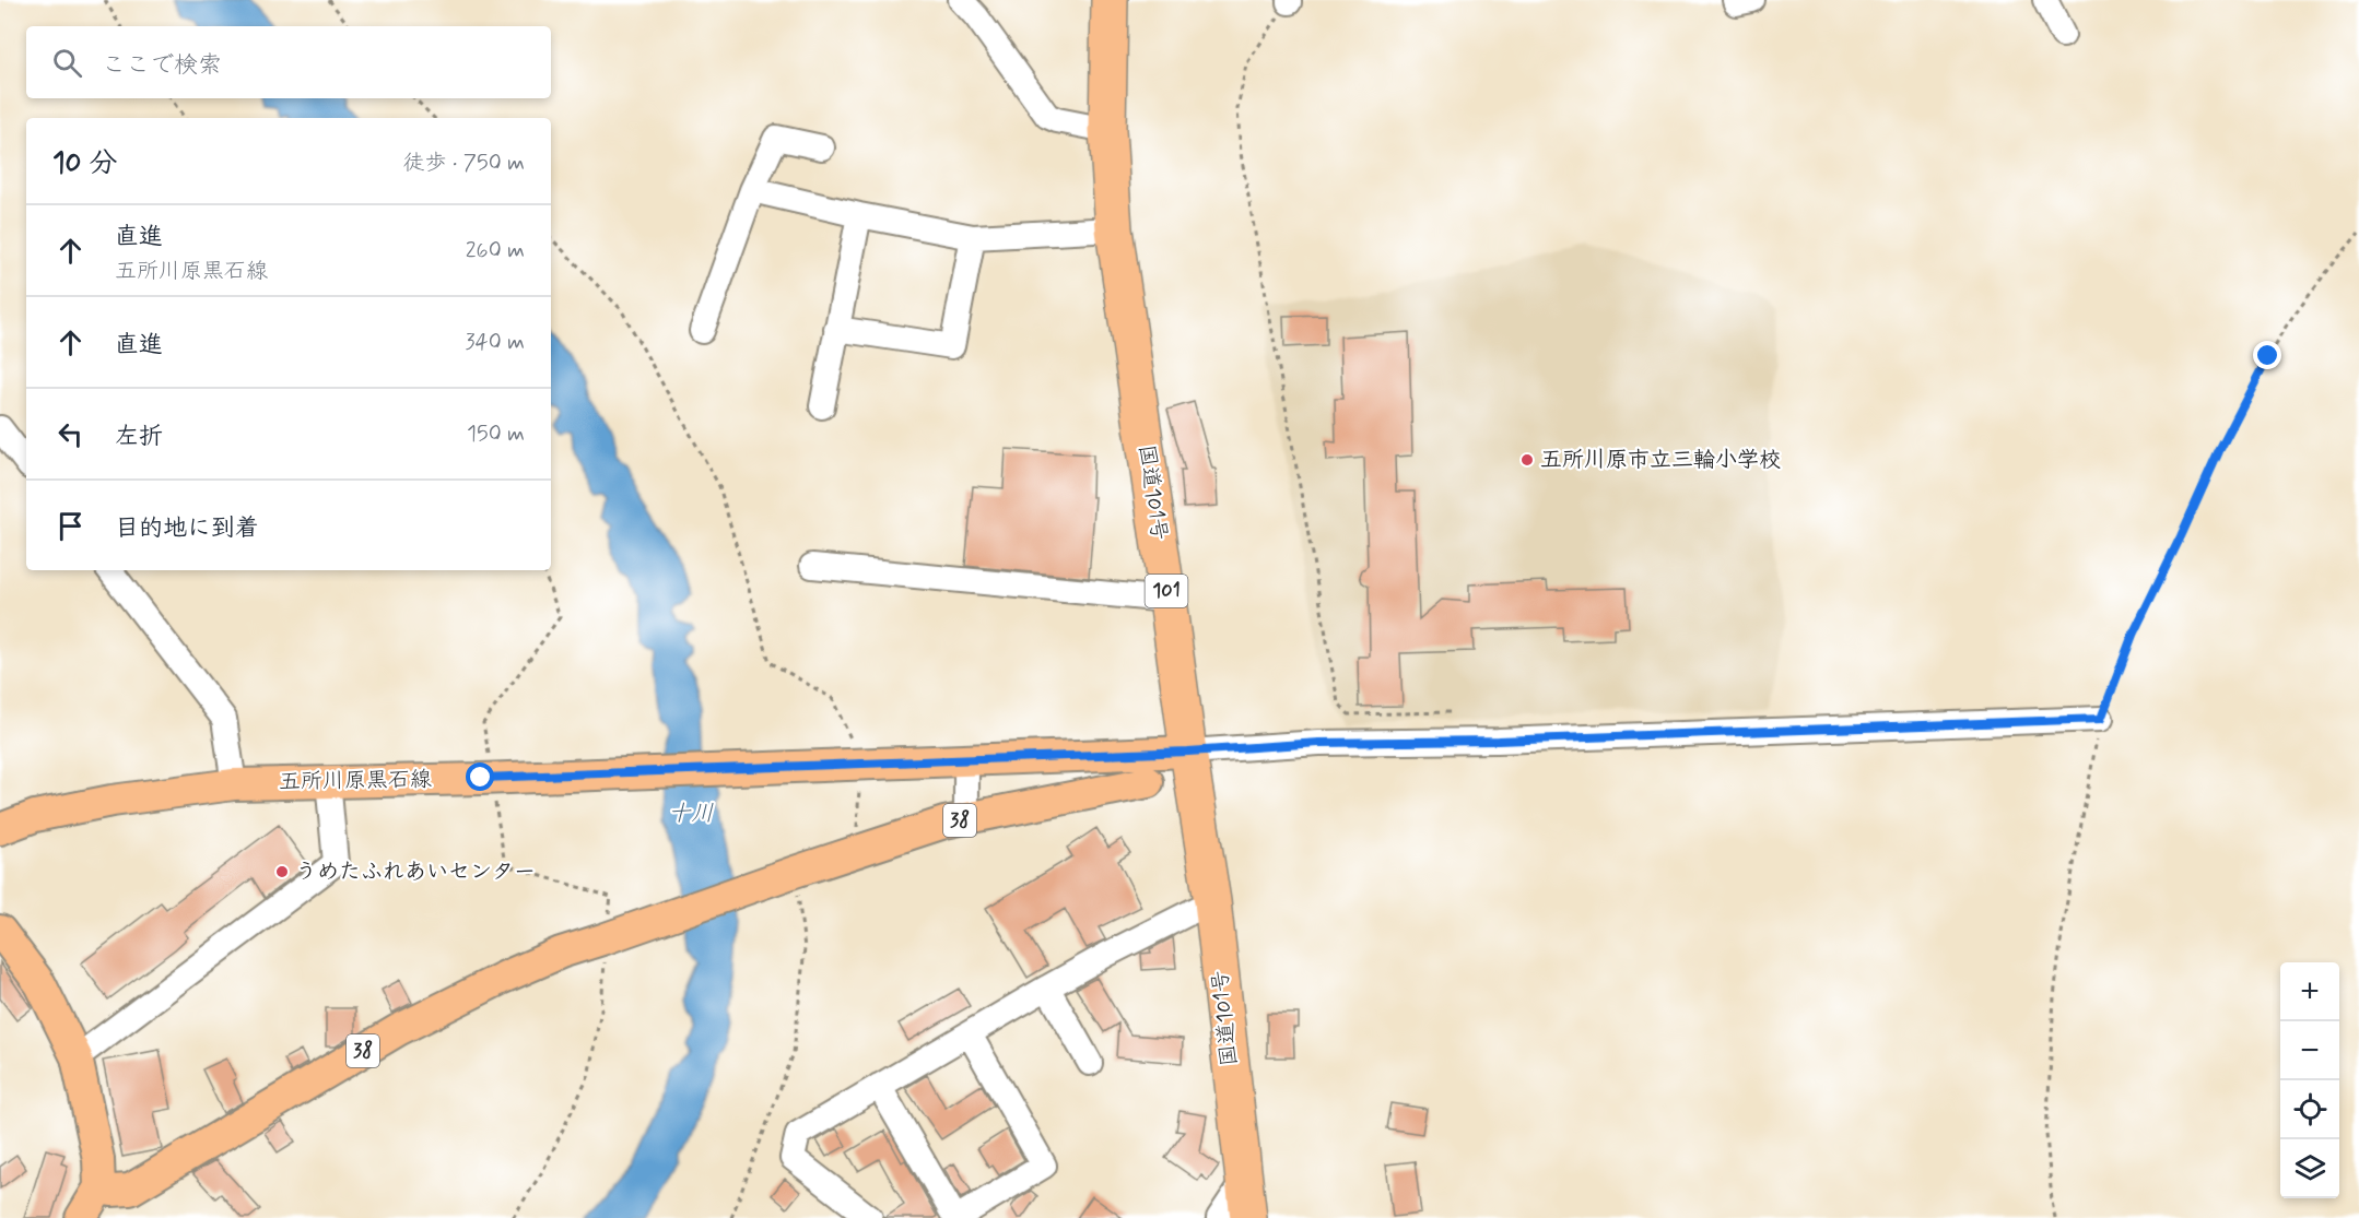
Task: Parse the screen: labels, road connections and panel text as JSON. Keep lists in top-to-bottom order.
{
  "streets": {
    "highway": ["国道101号", "101"],
    "main road": ["五所川原黒石線", "38"]
  },
  "crossings": [
    ["国道101号", "五所川原黒石線"]
  ],
  "water": ["十川"],
  "places": ["五所川原市立三輪小学校", "うめたふれあいセンター"],
  "page": {
    "search": "ここで検索",
    "heading": ["10 分", "徒歩 · 750 m"],
    "list": [
      ["直進", "五所川原黒石線", "260 m"],
      ["直進", "340 m"],
      ["左折", "150 m"],
      "目的地に到着"
    ],
    "map_buttons": ["+", "−"]
  }
}
